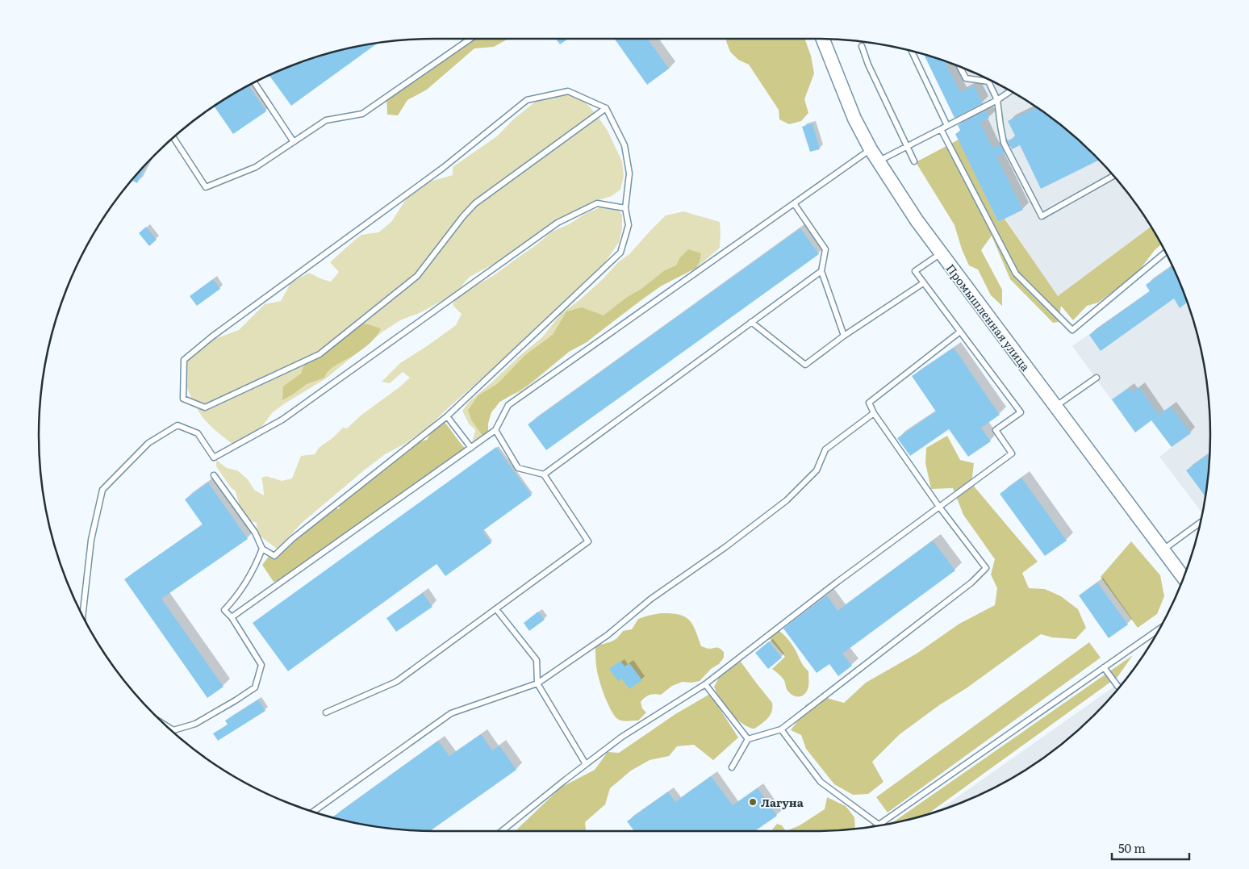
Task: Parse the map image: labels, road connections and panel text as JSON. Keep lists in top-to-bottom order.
{
  "streets": {
    "street": ["Промышленная улица"]
  },
  "places": ["Лагуна"],
  "scale_bar": "50 m"
}
